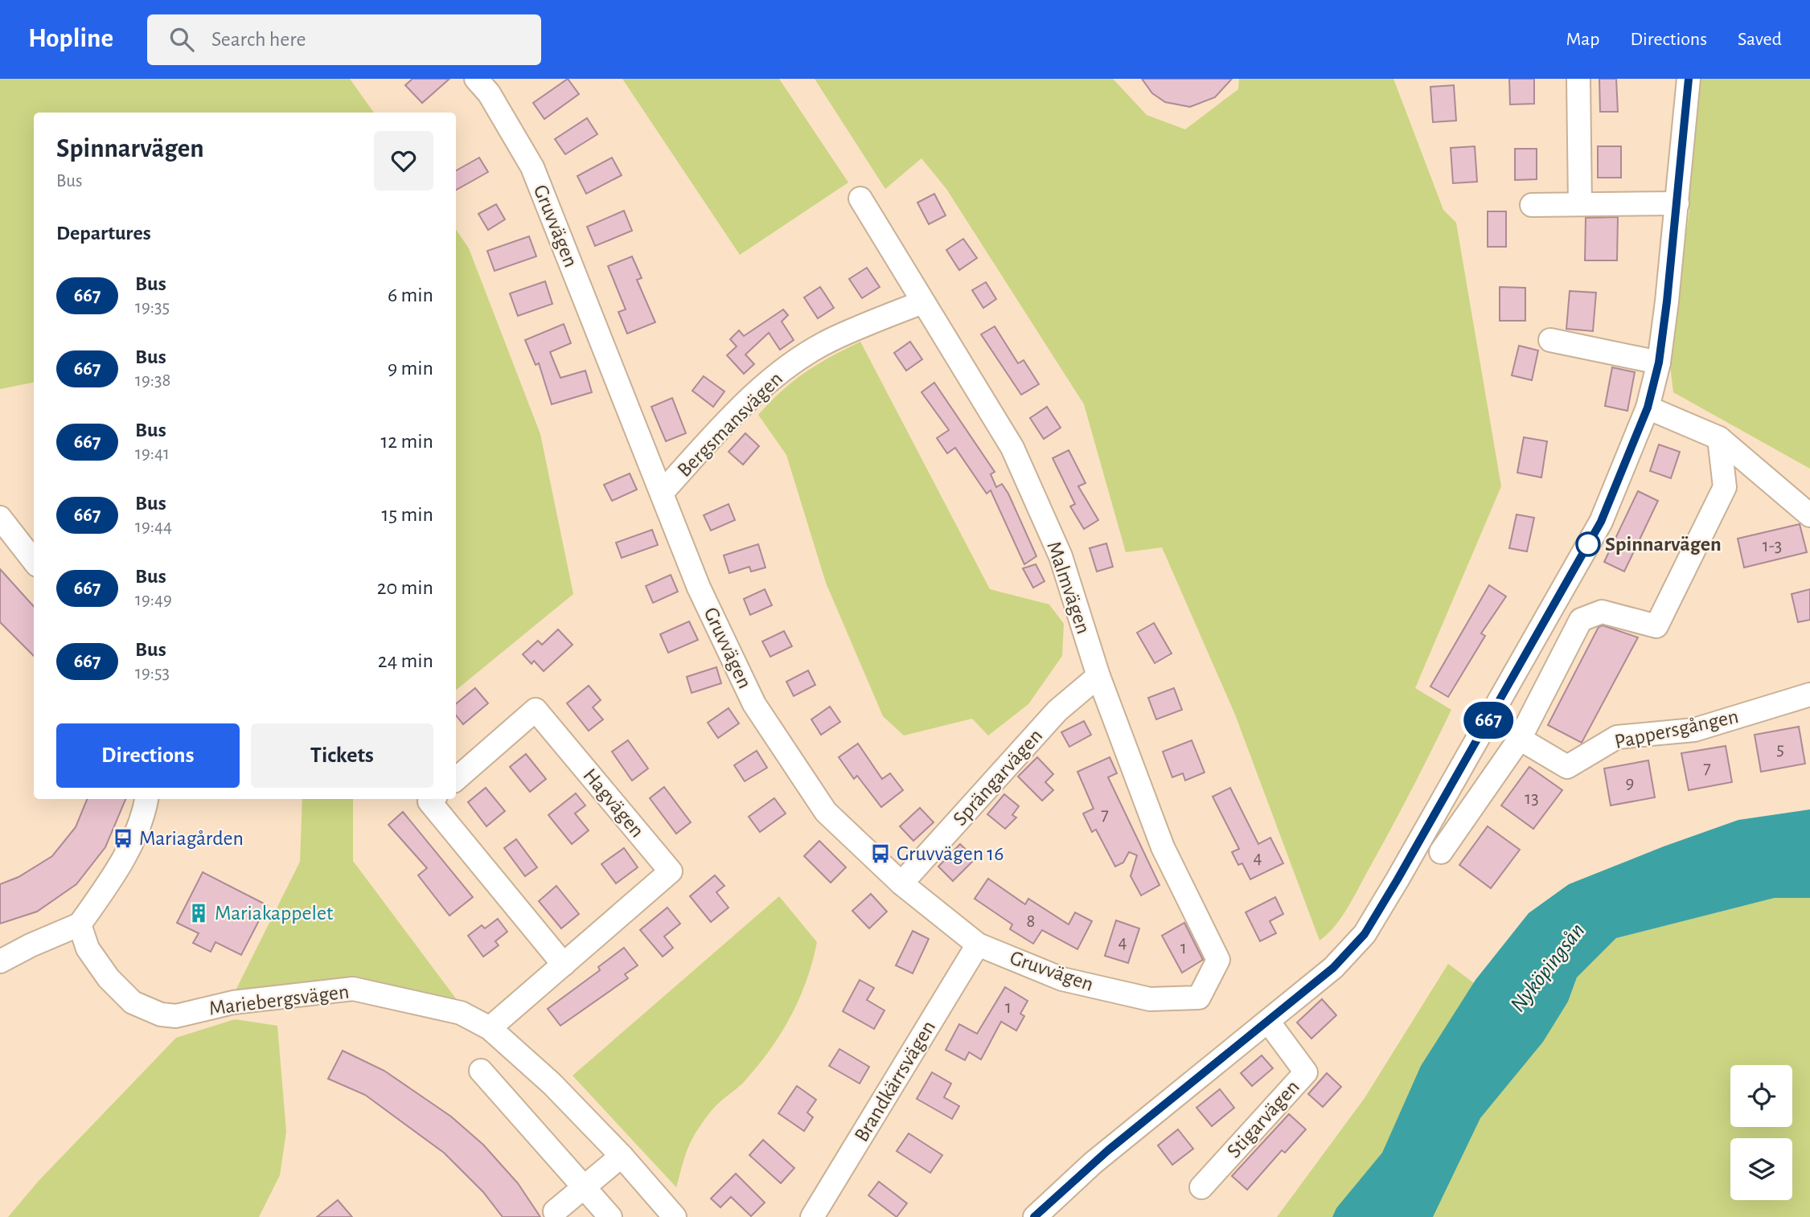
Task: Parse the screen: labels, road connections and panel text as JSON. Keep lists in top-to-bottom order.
{
  "streets": {
    "street": [
      "Gruvvägen",
      "Bergsmansvägen",
      "Malmvägen",
      "Pappersgången",
      "Sprängarvägen",
      "Hagvägen",
      "Mariebergsvägen",
      "Brandkärrsvägen",
      "Stigarvägen"
    ]
  },
  "crossings": [
    ["Gruvvägen", "Bergsmansvägen"],
    ["Gruvvägen", "Malmvägen"],
    ["Gruvvägen", "Sprängarvägen"],
    ["Gruvvägen", "Brandkärrsvägen"],
    ["Bergsmansvägen", "Malmvägen"],
    ["Malmvägen", "Sprängarvägen"],
    ["Hagvägen", "Mariebergsvägen"]
  ],
  "water": ["Nyköpingsån"],
  "places": {
    "other": ["Spinnarvägen"],
    "bus stop": ["Mariagården", "Gruvvägen 16"],
    "building": ["Mariakappelet"]
  },
  "lines": ["bus line 667"],
  "house_numbers": [
    "1-3",
    "5",
    "7",
    "9",
    "13",
    "7",
    "4",
    "8",
    "4",
    "1",
    "1"
  ],
  "page": {
    "header": "Hopline",
    "search": "Search here",
    "nav": ["Map", "Directions", "Saved"],
    "on_map": "667",
    "heading": [
      ["Spinnarvägen", "Bus"],
      "Departures"
    ],
    "list": [
      {
        "mark": "667",
        "name": "Bus",
        "note": "19:35",
        "value": "6 min"
      },
      {
        "mark": "667",
        "name": "Bus",
        "note": "19:38",
        "value": "9 min"
      },
      {
        "mark": "667",
        "name": "Bus",
        "note": "19:41",
        "value": "12 min"
      },
      {
        "mark": "667",
        "name": "Bus",
        "note": "19:44",
        "value": "15 min"
      },
      {
        "mark": "667",
        "name": "Bus",
        "note": "19:49",
        "value": "20 min"
      },
      {
        "mark": "667",
        "name": "Bus",
        "note": "19:53",
        "value": "24 min"
      }
    ],
    "buttons": ["Directions", "Tickets"]
  }
}
